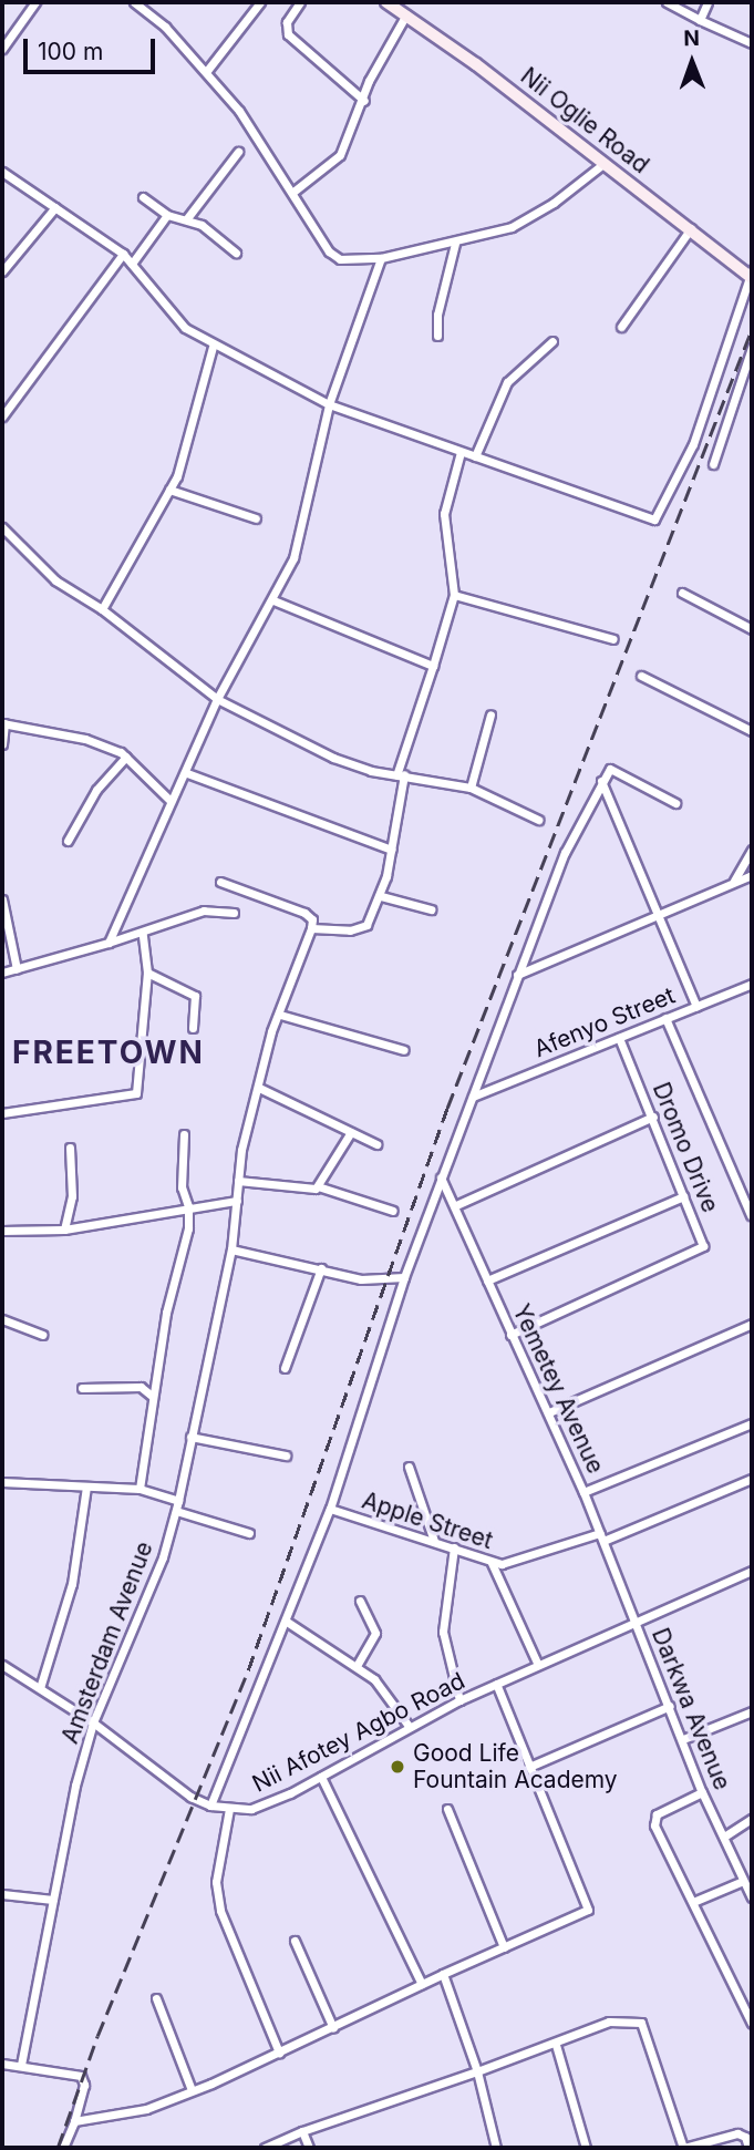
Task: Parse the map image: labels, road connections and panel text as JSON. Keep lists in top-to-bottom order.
{
  "streets": {
    "street": [
      "Nii Oglie Road",
      "Afenyo Street",
      "Dromo Drive",
      "Yemetey Avenue",
      "Apple Street",
      "Amsterdam Avenue",
      "Darkwa Avenue",
      "Nii Afotey Agbo Road"
    ]
  },
  "crossings": [
    ["Afenyo Street", "Dromo Drive"],
    ["Dromo Drive", "Yemetey Avenue"],
    ["Yemetey Avenue", "Apple Street"],
    ["Yemetey Avenue", "Darkwa Avenue"],
    ["Yemetey Avenue", "Nii Afotey Agbo Road"],
    ["Amsterdam Avenue", "Nii Afotey Agbo Road"],
    ["Darkwa Avenue", "Nii Afotey Agbo Road"]
  ],
  "districts": ["FREETOWN"],
  "places": ["Good Life Fountain Academy"],
  "scale_bar": "100 m",
  "north": "top"
}
